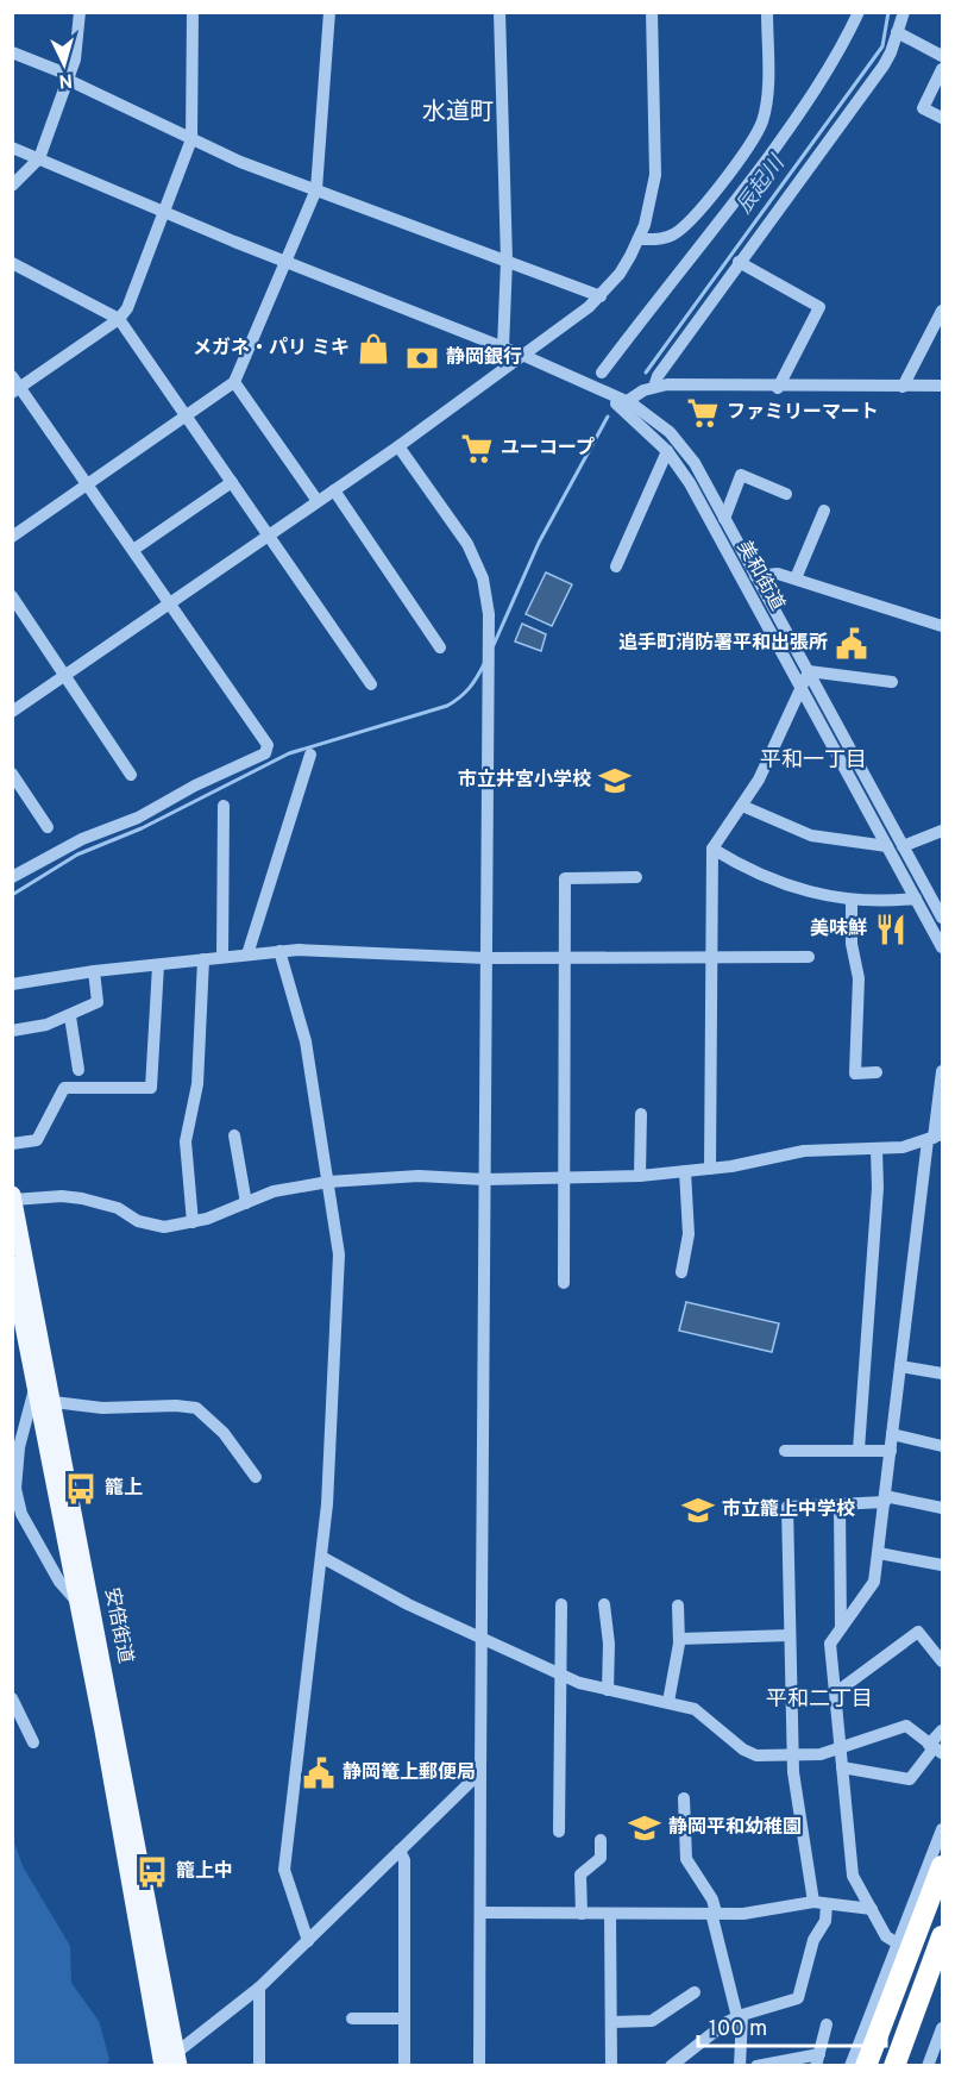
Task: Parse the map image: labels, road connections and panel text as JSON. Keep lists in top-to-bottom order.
{
  "streets": {
    "main road": ["安倍街道"],
    "street": ["美和街道"]
  },
  "districts": ["水道町", "平和一丁目", "平和二丁目"],
  "water": ["辰起川"],
  "places": {
    "shop": ["メガネ・パリ ミキ"],
    "bank": ["静岡銀行"],
    "supermarket": ["ファミリーマート", "ユーコープ"],
    "public building": ["追手町消防署平和出張所", "静岡篭上郵便局"],
    "school or university": ["市立井宮小学校", "市立籠上中学校", "静岡平和幼稚園"],
    "restaurant": ["美味鮮"],
    "bus stop": ["籠上", "籠上中"]
  },
  "scale_bar": "100 m",
  "north": "bottom"
}
